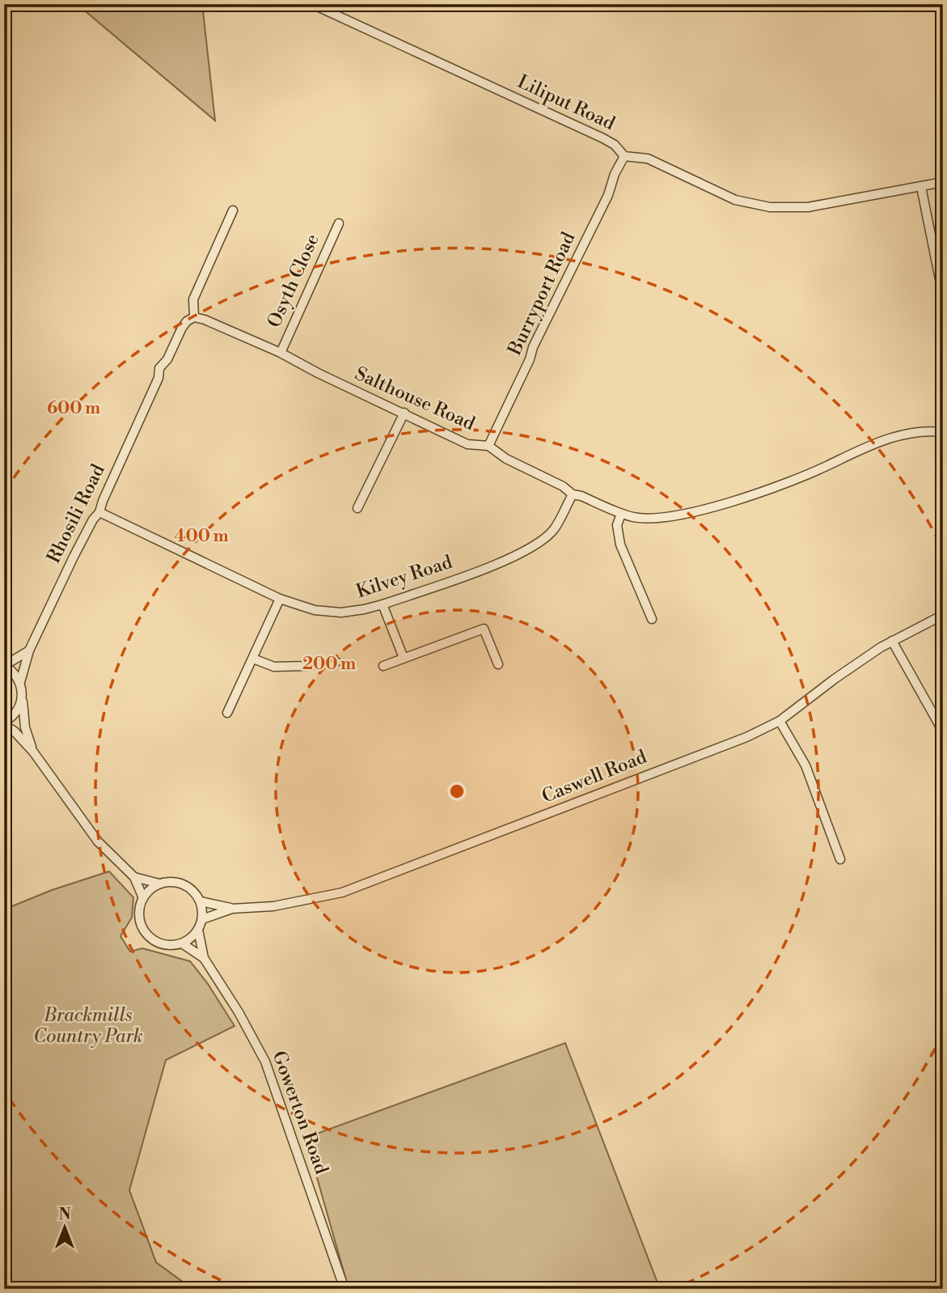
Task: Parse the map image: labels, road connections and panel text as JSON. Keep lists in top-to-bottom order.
{
  "streets": {
    "street": [
      "Liliput Road",
      "Osyth Close",
      "Burryport Road",
      "Salthouse Road",
      "Rhosili Road",
      "Kilvey Road",
      "Caswell Road",
      "Gowerton Road"
    ]
  },
  "crossings": [
    ["Liliput Road", "Burryport Road"],
    ["Osyth Close", "Salthouse Road"],
    ["Burryport Road", "Salthouse Road"],
    ["Salthouse Road", "Rhosili Road"],
    ["Salthouse Road", "Kilvey Road"],
    ["Rhosili Road", "Kilvey Road"],
    ["Caswell Road", "Gowerton Road"]
  ],
  "parks": ["Brackmills Country Park"],
  "north": "top",
  "rings": ["600 m", "400 m", "200 m"]
}
